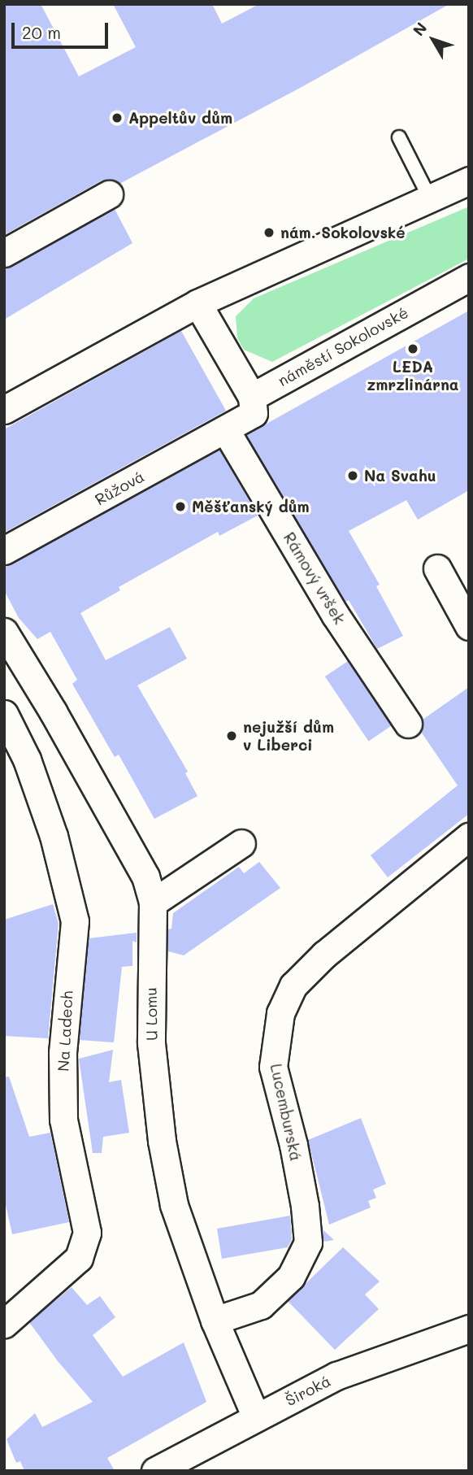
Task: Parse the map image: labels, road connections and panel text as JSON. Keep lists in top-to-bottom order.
{
  "streets": {
    "street": [
      "náměstí Sokolovské",
      "Růžová",
      "Rámový vršek",
      "U Lomu",
      "Na Ladech",
      "Lucemburská",
      "Široká"
    ]
  },
  "crossings": [
    ["Růžová", "Rámový vršek"],
    ["U Lomu", "Lucemburská"],
    ["U Lomu", "Široká"]
  ],
  "places": [
    "Appeltův dům",
    "nám. Sokolovské",
    "LEDA zmrzlinárna",
    "Na Svahu",
    "Měšťanský dům",
    "nejužší dům v Liberci"
  ],
  "scale_bar": "20 m",
  "north": "top left"
}
